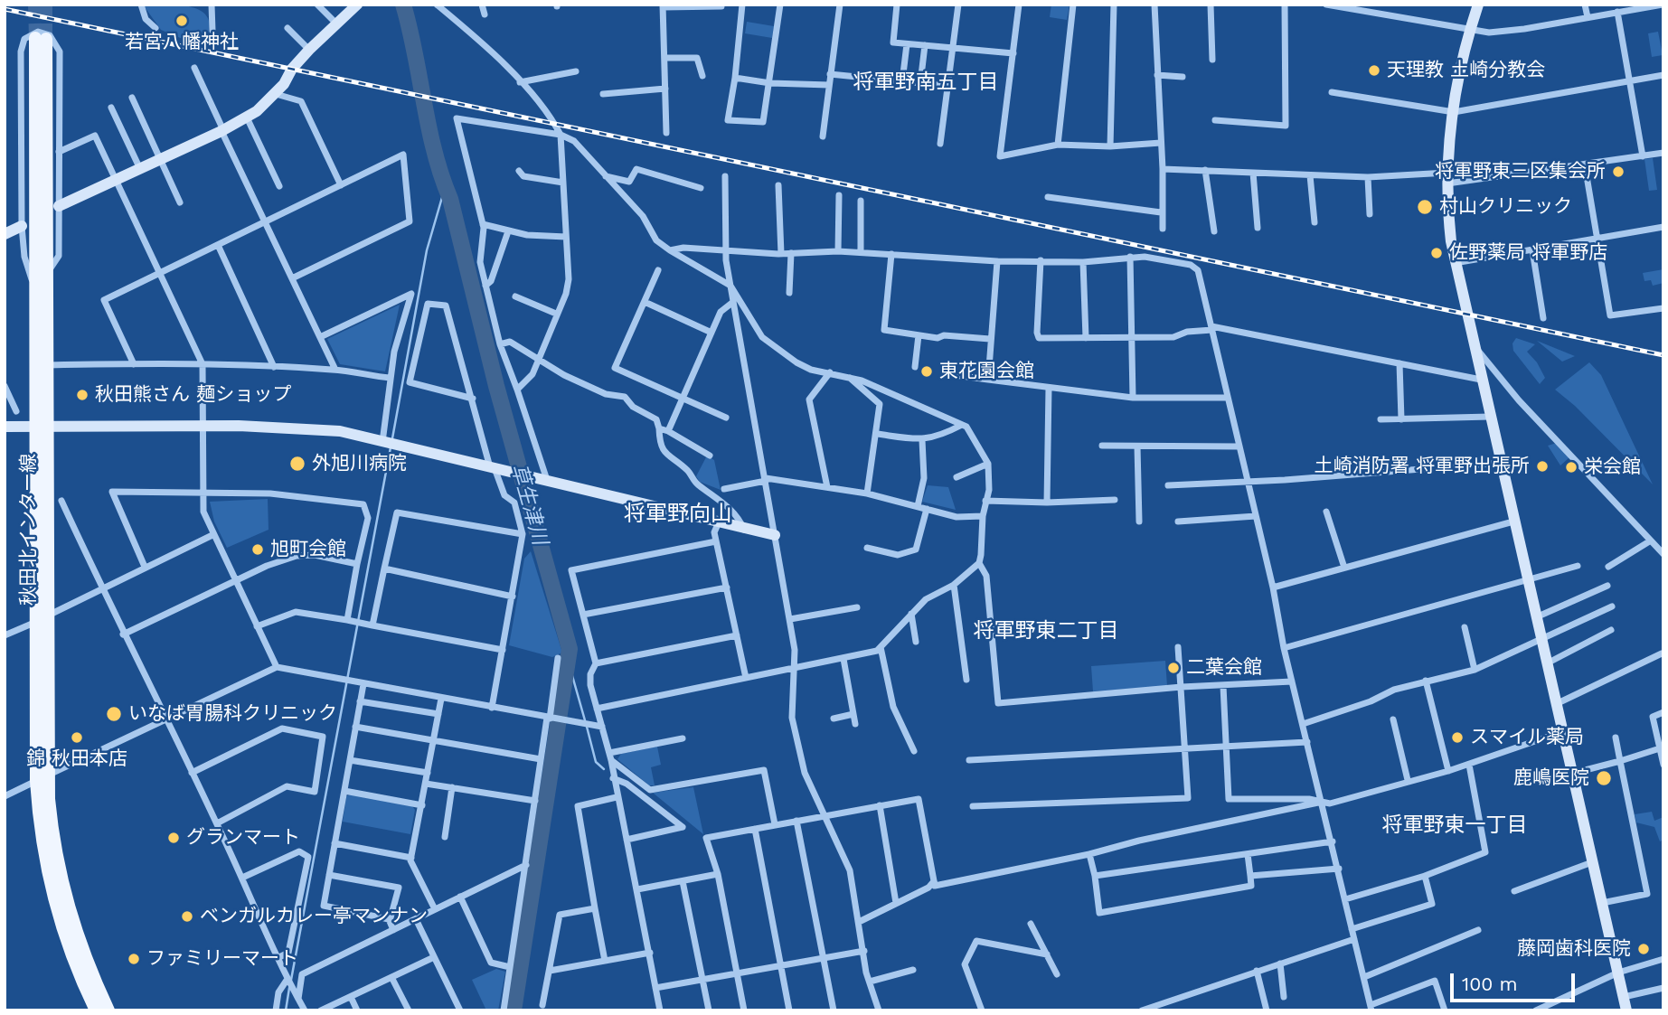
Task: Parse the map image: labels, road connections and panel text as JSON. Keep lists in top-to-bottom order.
{
  "streets": {
    "main road": ["秋田北インター線"]
  },
  "districts": [
    "将軍野南五丁目",
    "将軍野向山",
    "将軍野東二丁目",
    "将軍野東一丁目"
  ],
  "water": ["草生津川"],
  "places": [
    "若宮八幡神社",
    "天理教 土崎分教会",
    "将軍野東三区集会所",
    "村山クリニック",
    "佐野薬局 将軍野店",
    "東花園会館",
    "秋田熊さん 麺ショップ",
    "外旭川病院",
    "土崎消防署 将軍野出張所",
    "栄会館",
    "旭町会館",
    "二葉会館",
    "いなば胃腸科クリニック",
    "錦 秋田本店",
    "スマイル薬局",
    "鹿嶋医院",
    "グランマート",
    "ベンガルカレー亭マンナン",
    "藤岡歯科医院",
    "ファミリーマート"
  ],
  "scale_bar": "100 m"
}
